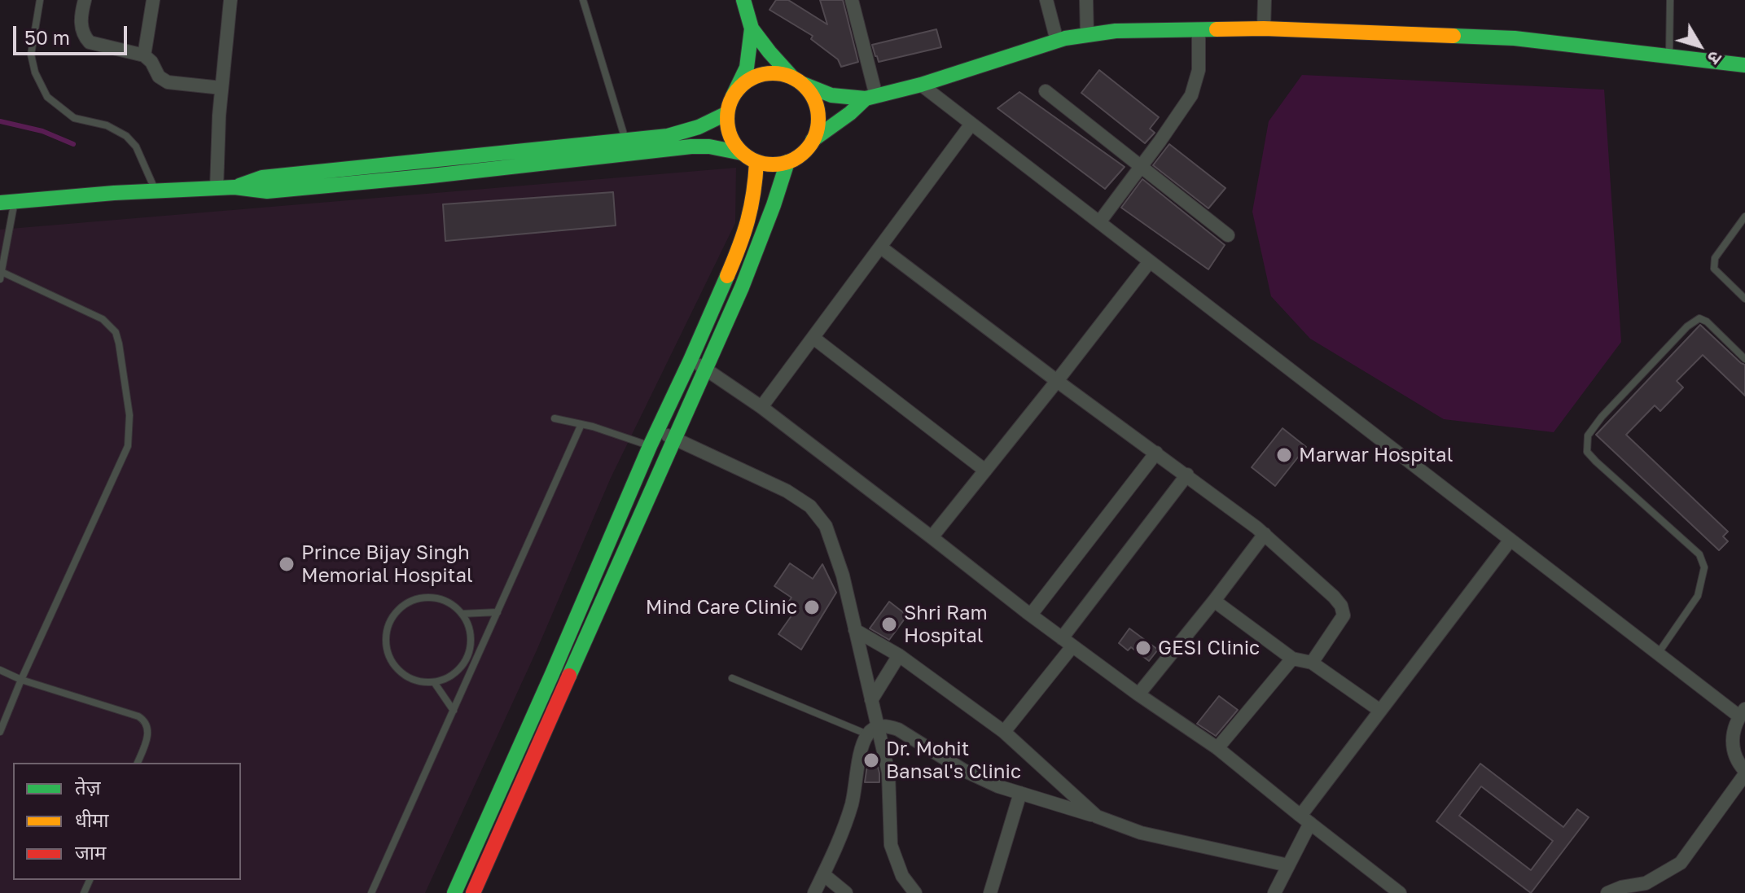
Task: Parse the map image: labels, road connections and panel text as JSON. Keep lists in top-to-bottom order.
{
  "places": [
    "Marwar Hospital",
    "Prince Bijay Singh Memorial Hospital",
    "Mind Care Clinic",
    "Shri Ram Hospital",
    "GESI Clinic",
    "Dr. Mohit Bansal's Clinic"
  ],
  "legend": ["तेज़", "धीमा", "जाम"],
  "scale_bar": "50 m",
  "north": "bottom right"
}
